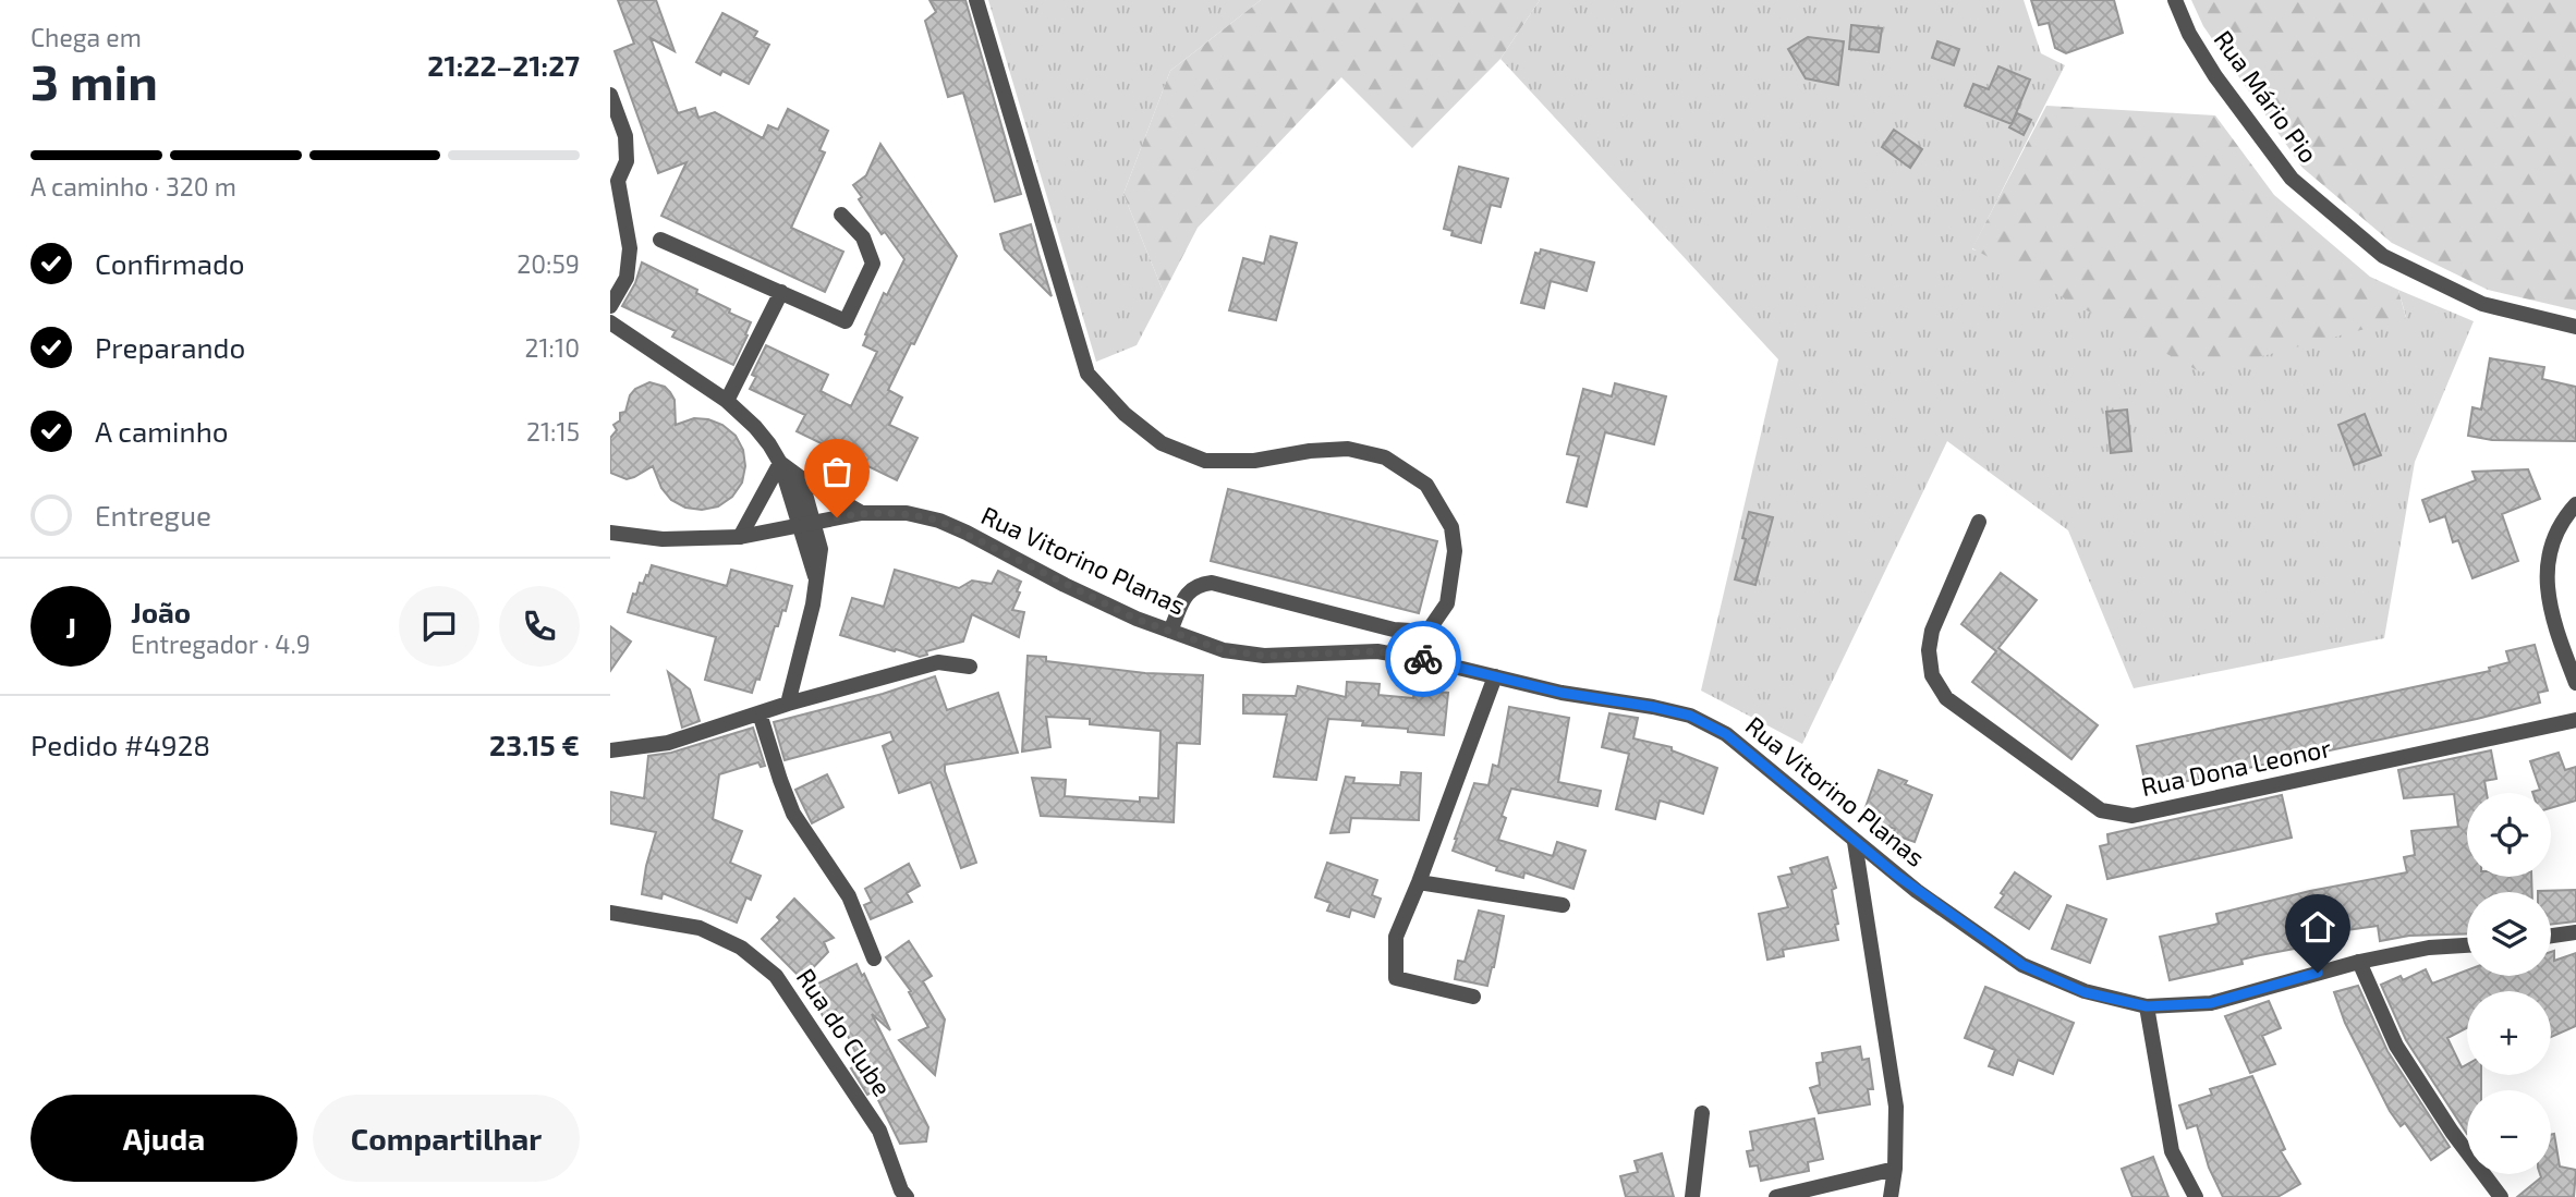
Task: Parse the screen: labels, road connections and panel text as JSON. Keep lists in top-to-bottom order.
{
  "streets": {
    "street": [
      "Rua Mário Pio",
      "Rua Vitorino Planas",
      "Rua Dona Leonor",
      "Rua do Clube"
    ]
  },
  "page": {
    "heading": ["3 min", "Chega em", "21:22–21:27"],
    "panel": [
      "João",
      "Entregador · 4.9",
      "Pedido #4928",
      "23.15 €"
    ],
    "bar": "A caminho · 320 m",
    "list": [
      ["Confirmado", "20:59"],
      ["Preparando", "21:10"],
      ["A caminho", "21:15"],
      "Entregue"
    ],
    "round": "J",
    "map_buttons": ["+", "−"],
    "buttons": ["Ajuda", "Compartilhar"]
  }
}
